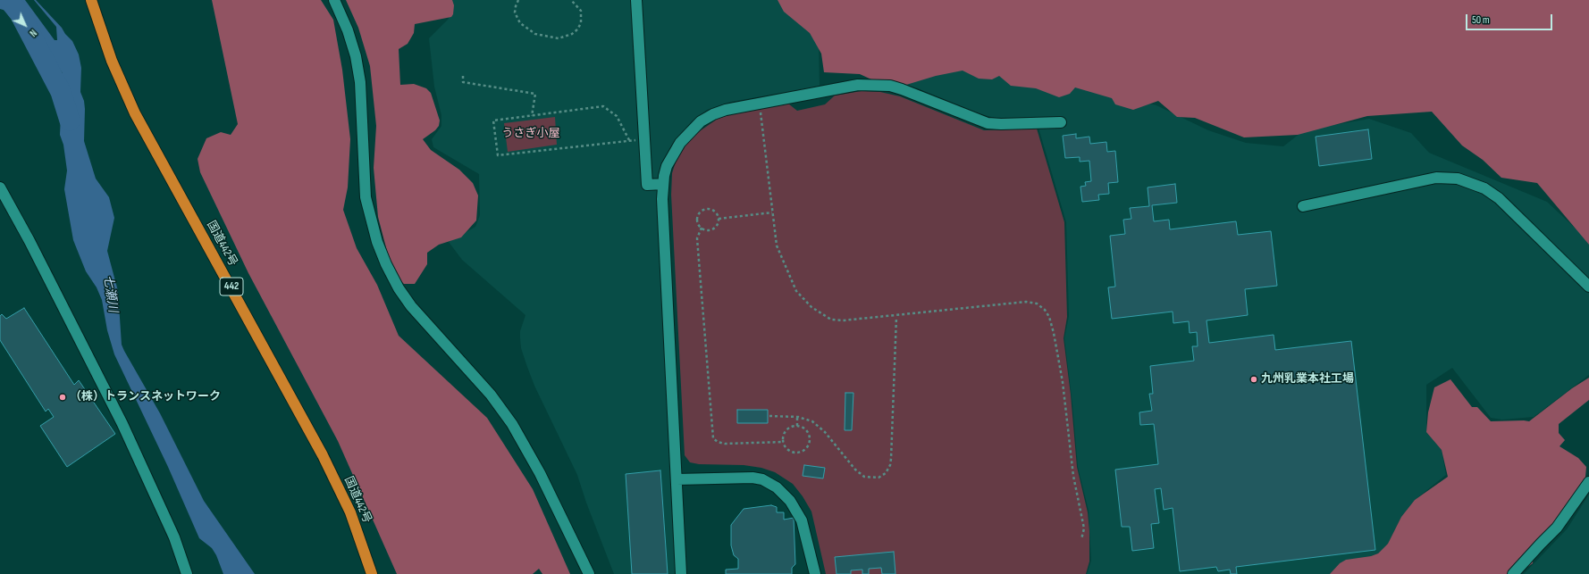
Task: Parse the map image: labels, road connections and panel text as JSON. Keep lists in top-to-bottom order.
{
  "streets": {
    "highway": ["国道442号", "442"]
  },
  "water": ["七瀬川"],
  "parks": ["うさぎ小屋"],
  "places": ["九州乳業本社工場", "（株）トランスネットワーク"],
  "scale_bar": "50 m",
  "north": "bottom right"
}
